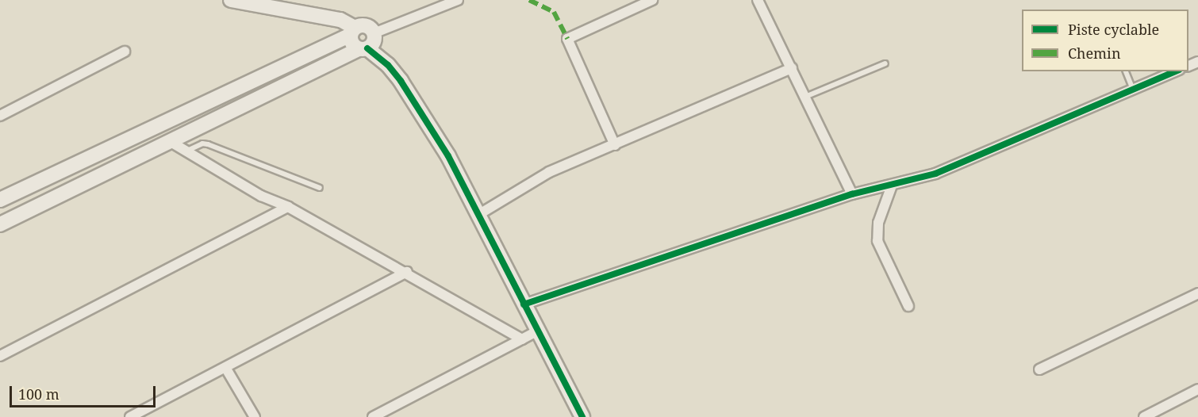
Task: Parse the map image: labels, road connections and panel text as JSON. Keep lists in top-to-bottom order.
{
  "legend": ["Piste cyclable", "Chemin"],
  "scale_bar": "100 m"
}
